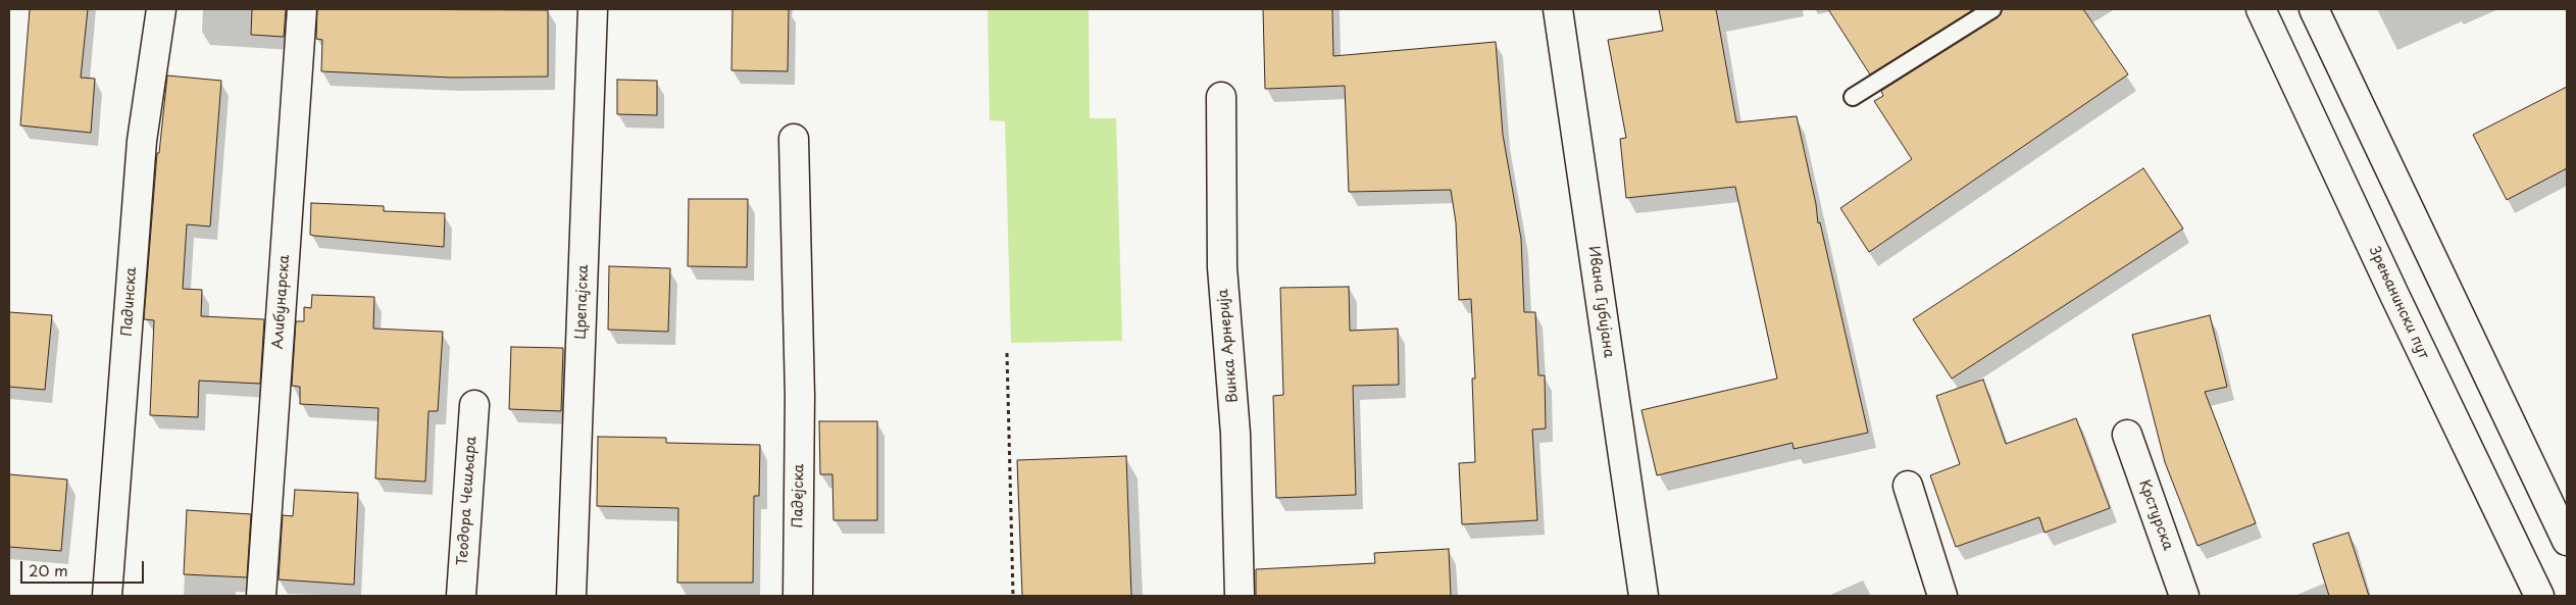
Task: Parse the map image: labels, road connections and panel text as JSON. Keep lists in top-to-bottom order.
{
  "streets": {
    "street": [
      "Падинска",
      "Алибунарска",
      "Црепајска",
      "Ивана Губијана",
      "Зрењанински пут",
      "Винка Арнерија",
      "Падејска",
      "Теодора Чешљара",
      "Крстурска"
    ]
  },
  "scale_bar": "20 m"
}
